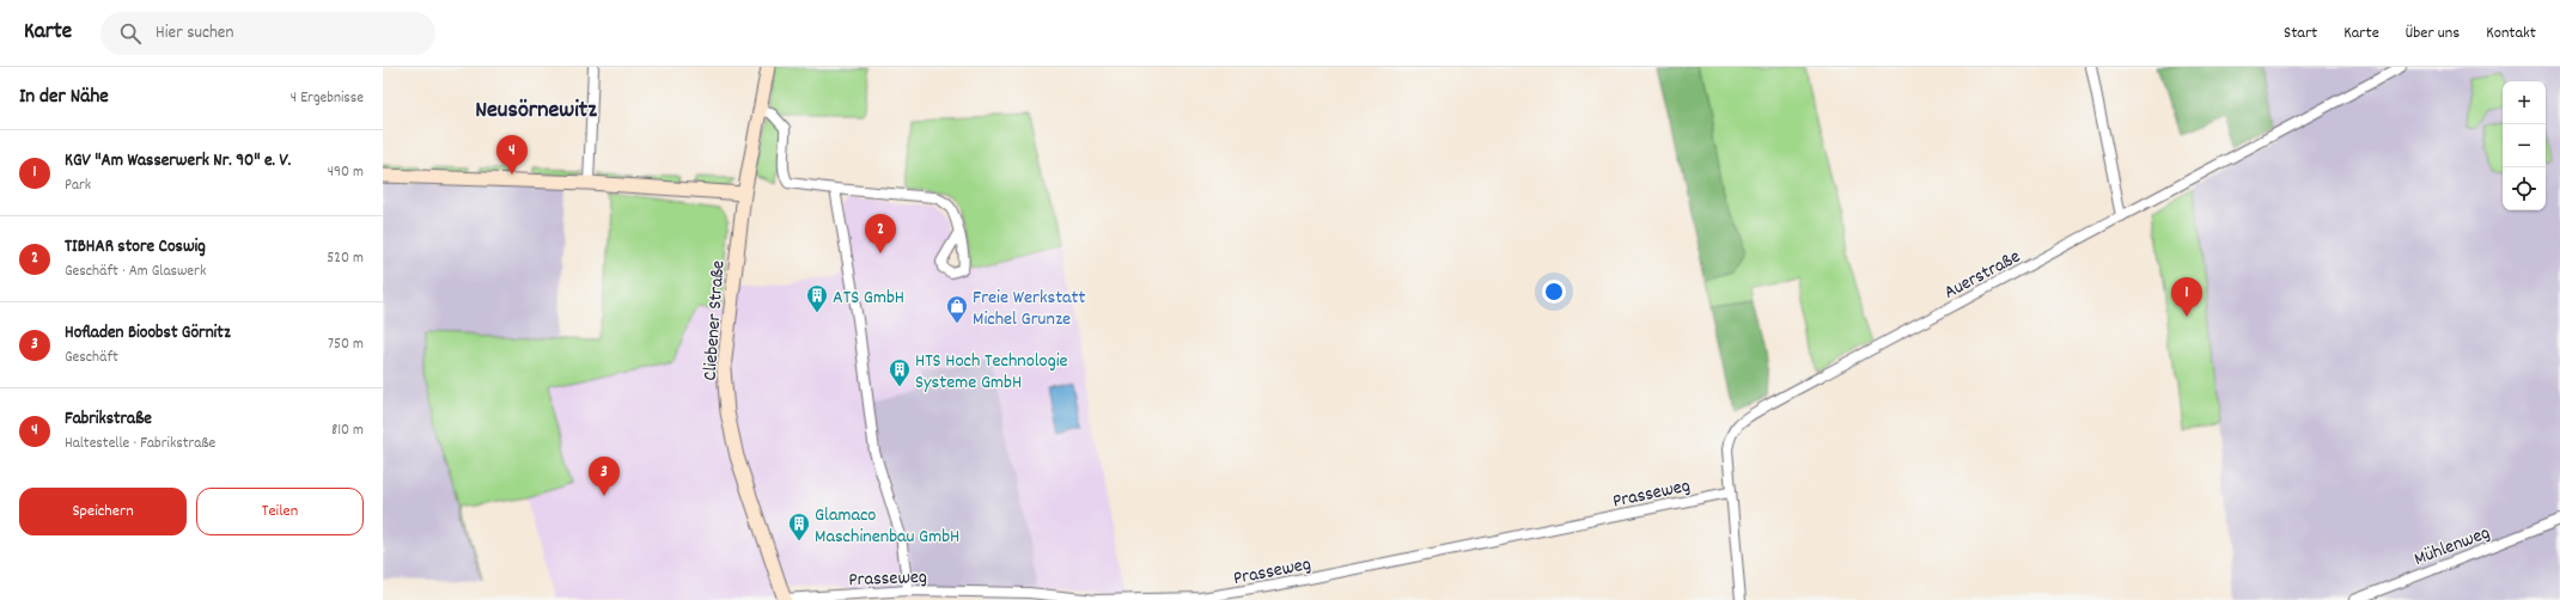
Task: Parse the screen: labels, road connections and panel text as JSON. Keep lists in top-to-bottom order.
{
  "streets": {
    "street": [
      "Auerstraße",
      "Cliebener Straße",
      "Prasseweg",
      "Mühlenweg"
    ]
  },
  "crossings": [
    ["Auerstraße", "Prasseweg"],
    ["Cliebener Straße", "Prasseweg"]
  ],
  "districts": ["Neusörnewitz"],
  "places": {
    "building": ["ATS GmbH", "HTS Hoch Technologie Systeme GmbH", "Glamaco Maschinenbau GmbH"],
    "shop": ["Freie Werkstatt Michel Grunze"]
  },
  "page": {
    "header": "Karte",
    "search": "Hier suchen",
    "nav": [
      "Start",
      "Karte",
      "Über uns",
      "Kontakt"
    ],
    "heading": ["In der Nähe", "4 Ergebnisse"],
    "map_buttons": ["+", "−"],
    "list": [
      {
        "mark": "1",
        "name": "KGV \"Am Wasserwerk Nr. 90\" e. V.",
        "note": "Park",
        "value": "490 m"
      },
      {
        "mark": "2",
        "name": "TIBHAR store Coswig",
        "note": "Geschäft · Am Glaswerk",
        "value": "520 m"
      },
      {
        "mark": "3",
        "name": "Hofladen Bioobst Görnitz",
        "note": "Geschäft",
        "value": "750 m"
      },
      {
        "mark": "4",
        "name": "Fabrikstraße",
        "note": "Haltestelle · Fabrikstraße",
        "value": "810 m"
      }
    ],
    "pins": [
      "4",
      "2",
      "1",
      "3"
    ],
    "buttons": ["Speichern", "Teilen"]
  }
}
